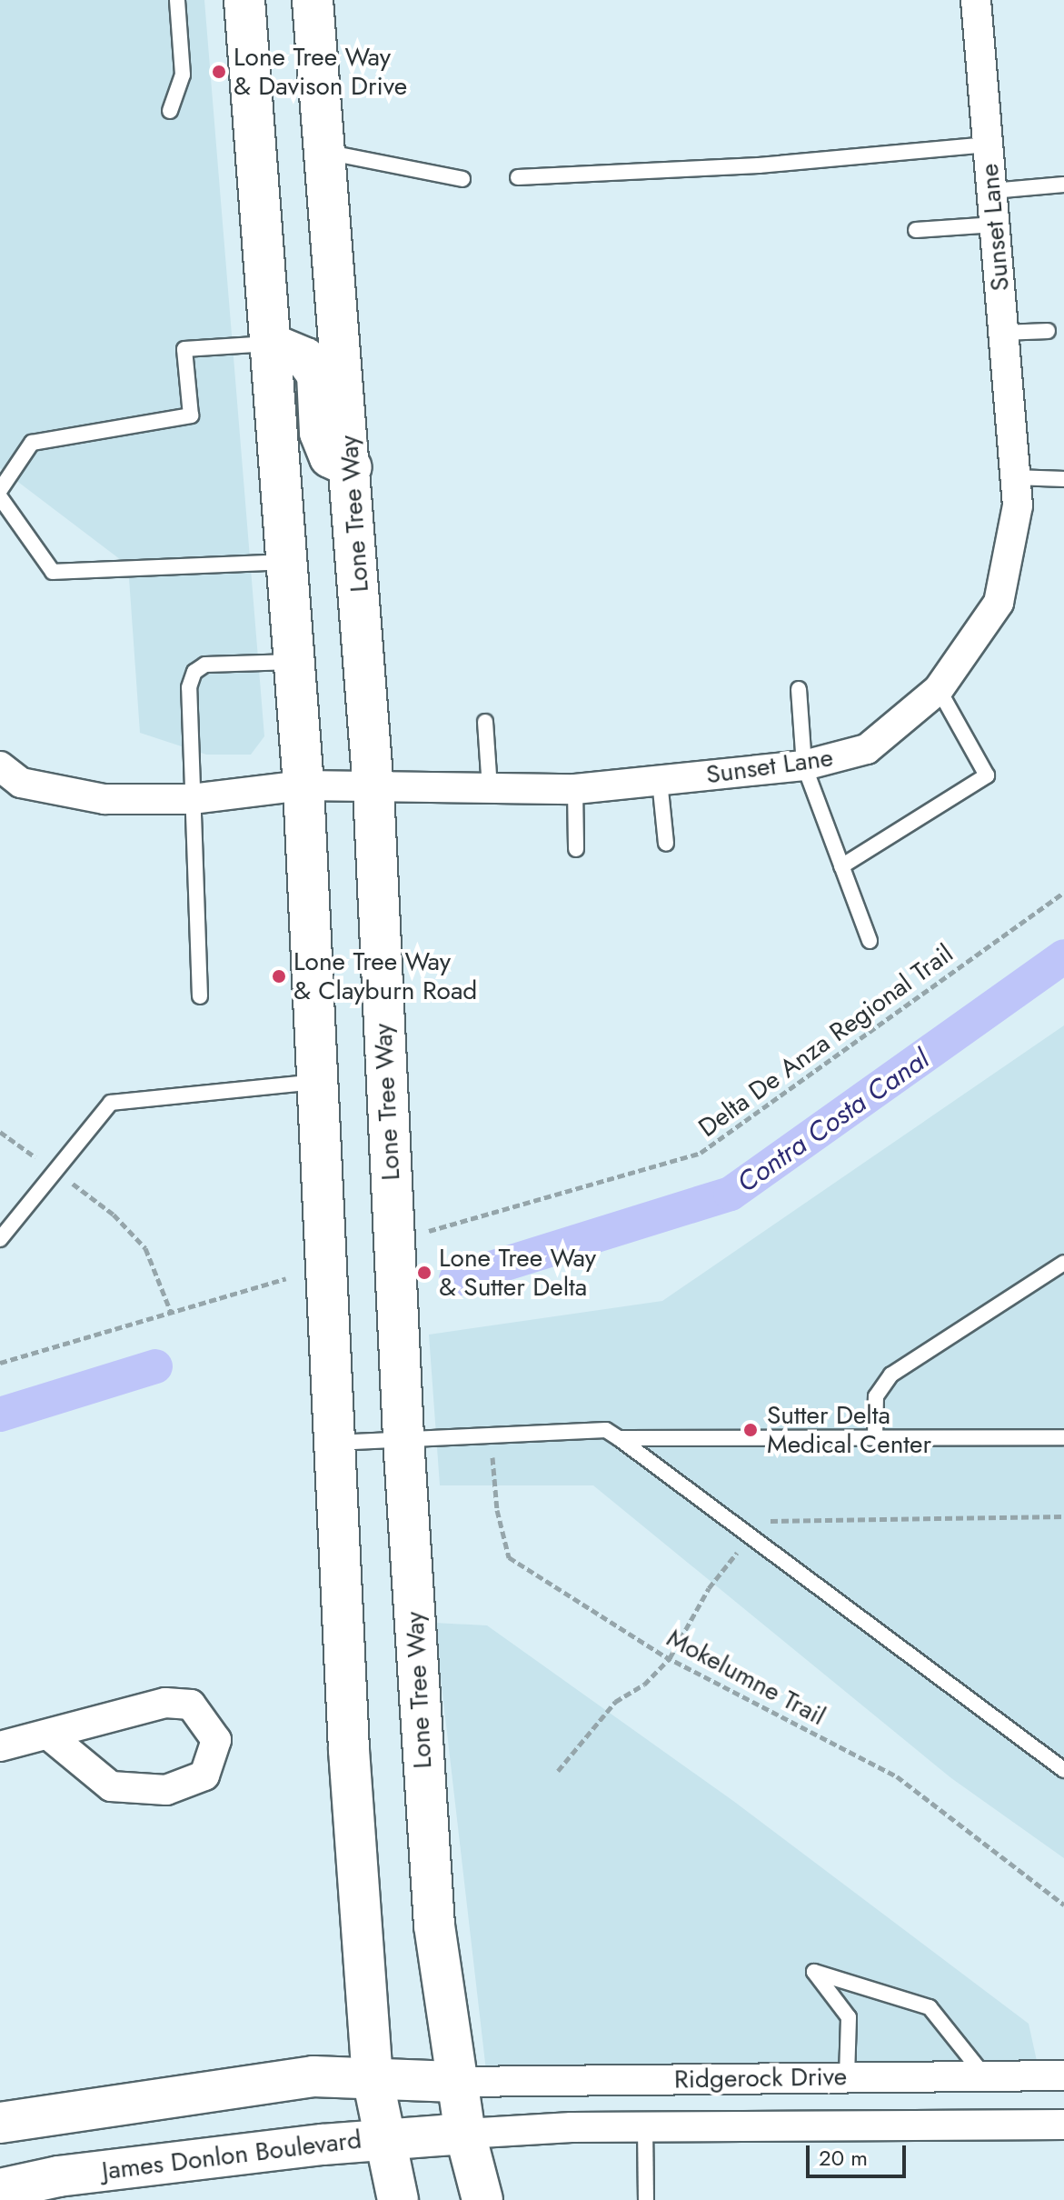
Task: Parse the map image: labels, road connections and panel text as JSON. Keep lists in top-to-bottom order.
{
  "streets": {
    "main road": ["Lone Tree Way", "James Donlon Boulevard"],
    "street": ["Sunset Lane", "Ridgerock Drive"],
    "path": ["Delta De Anza Regional Trail", "Mokelumne Trail"]
  },
  "crossings": [
    ["Sunset Lane", "Lone Tree Way"],
    ["Lone Tree Way", "Ridgerock Drive"],
    ["Lone Tree Way", "James Donlon Boulevard"],
    ["Ridgerock Drive", "James Donlon Boulevard"]
  ],
  "water": ["Contra Costa Canal"],
  "places": [
    "Lone Tree Way & Davison Drive",
    "Lone Tree Way & Clayburn Road",
    "Lone Tree Way & Sutter Delta",
    "Sutter Delta Medical Center"
  ],
  "scale_bar": "20 m"
}
